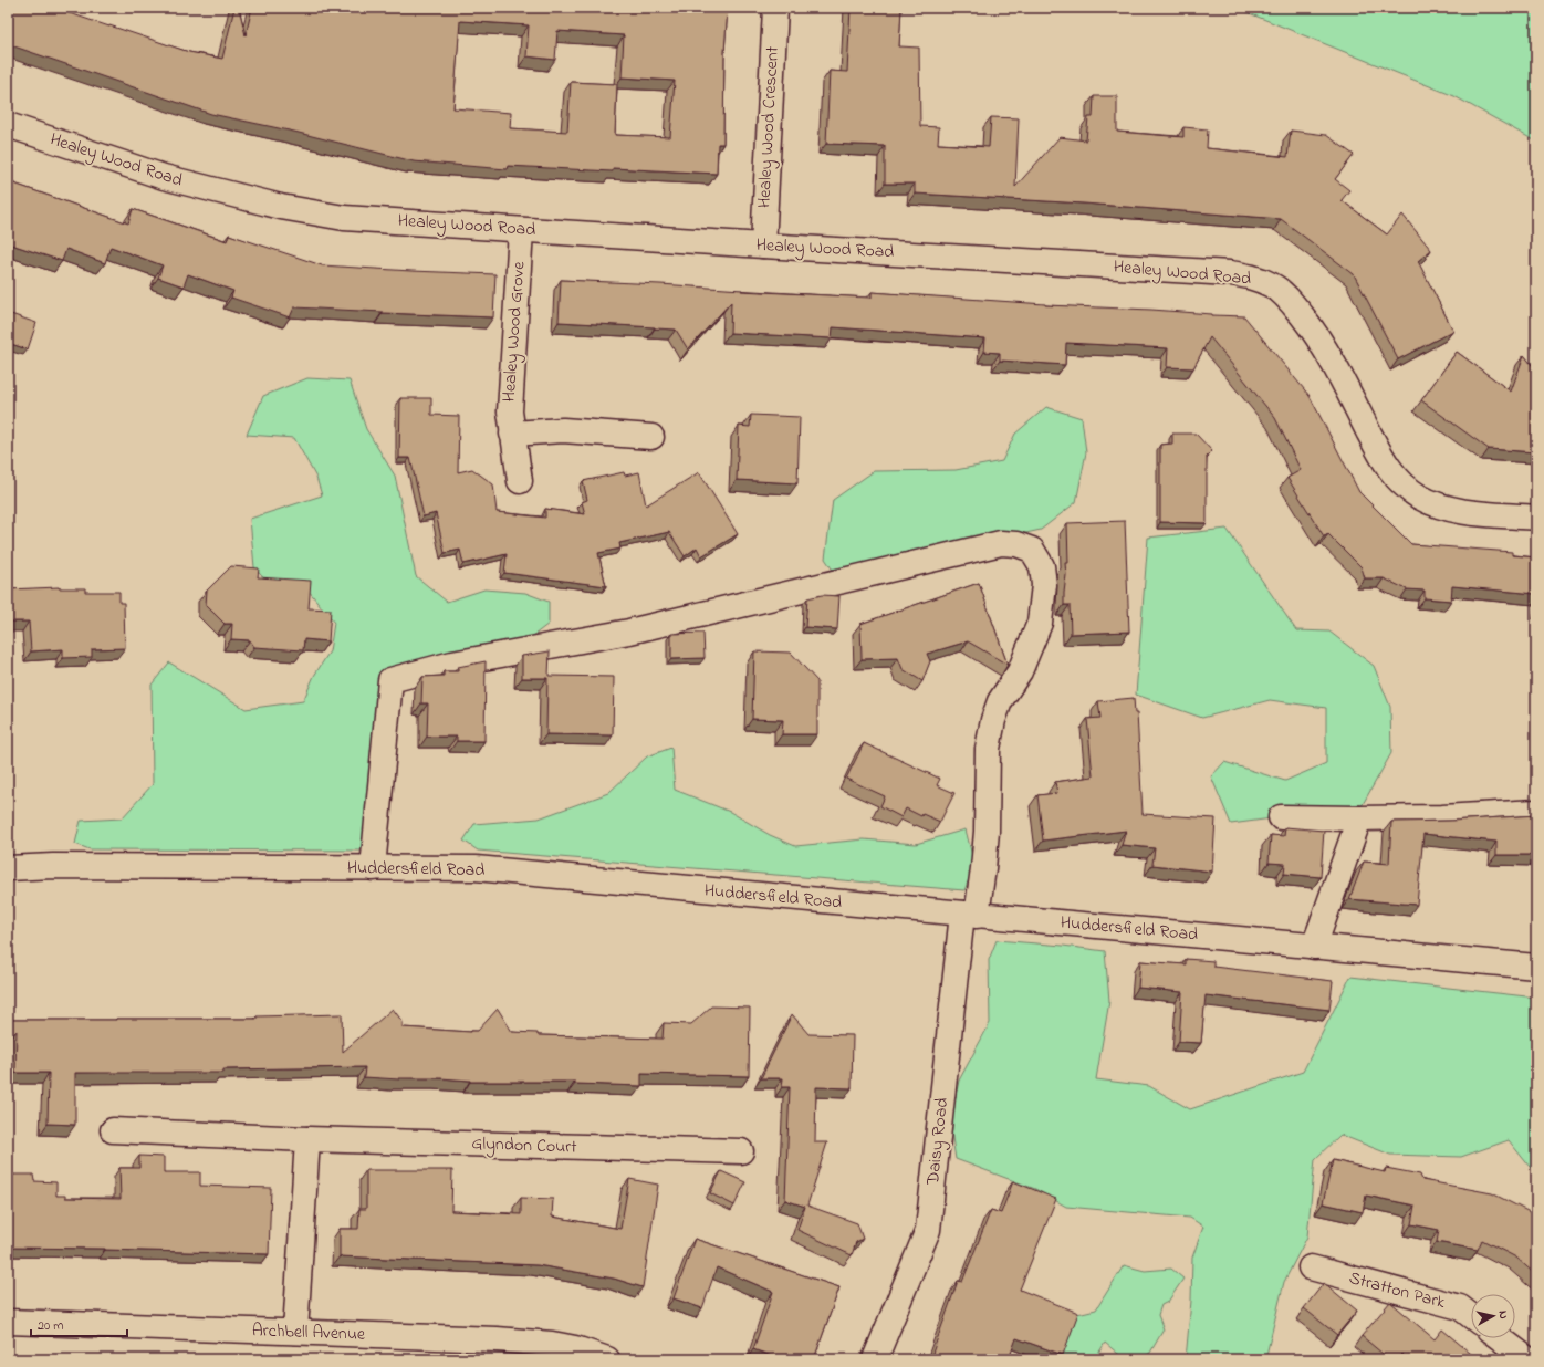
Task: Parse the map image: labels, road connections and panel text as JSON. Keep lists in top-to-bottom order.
{
  "streets": {
    "street": [
      "Healey Wood Crescent",
      "Healey Wood Road",
      "Healey Wood Grove",
      "Huddersfield Road",
      "Daisy Road",
      "Glyndon Court",
      "Stratton Park",
      "Archbell Avenue"
    ]
  },
  "crossings": [
    ["Healey Wood Crescent", "Healey Wood Road"],
    ["Healey Wood Road", "Healey Wood Grove"],
    ["Huddersfield Road", "Daisy Road"]
  ],
  "scale_bar": "20 m",
  "north": "right"
}
